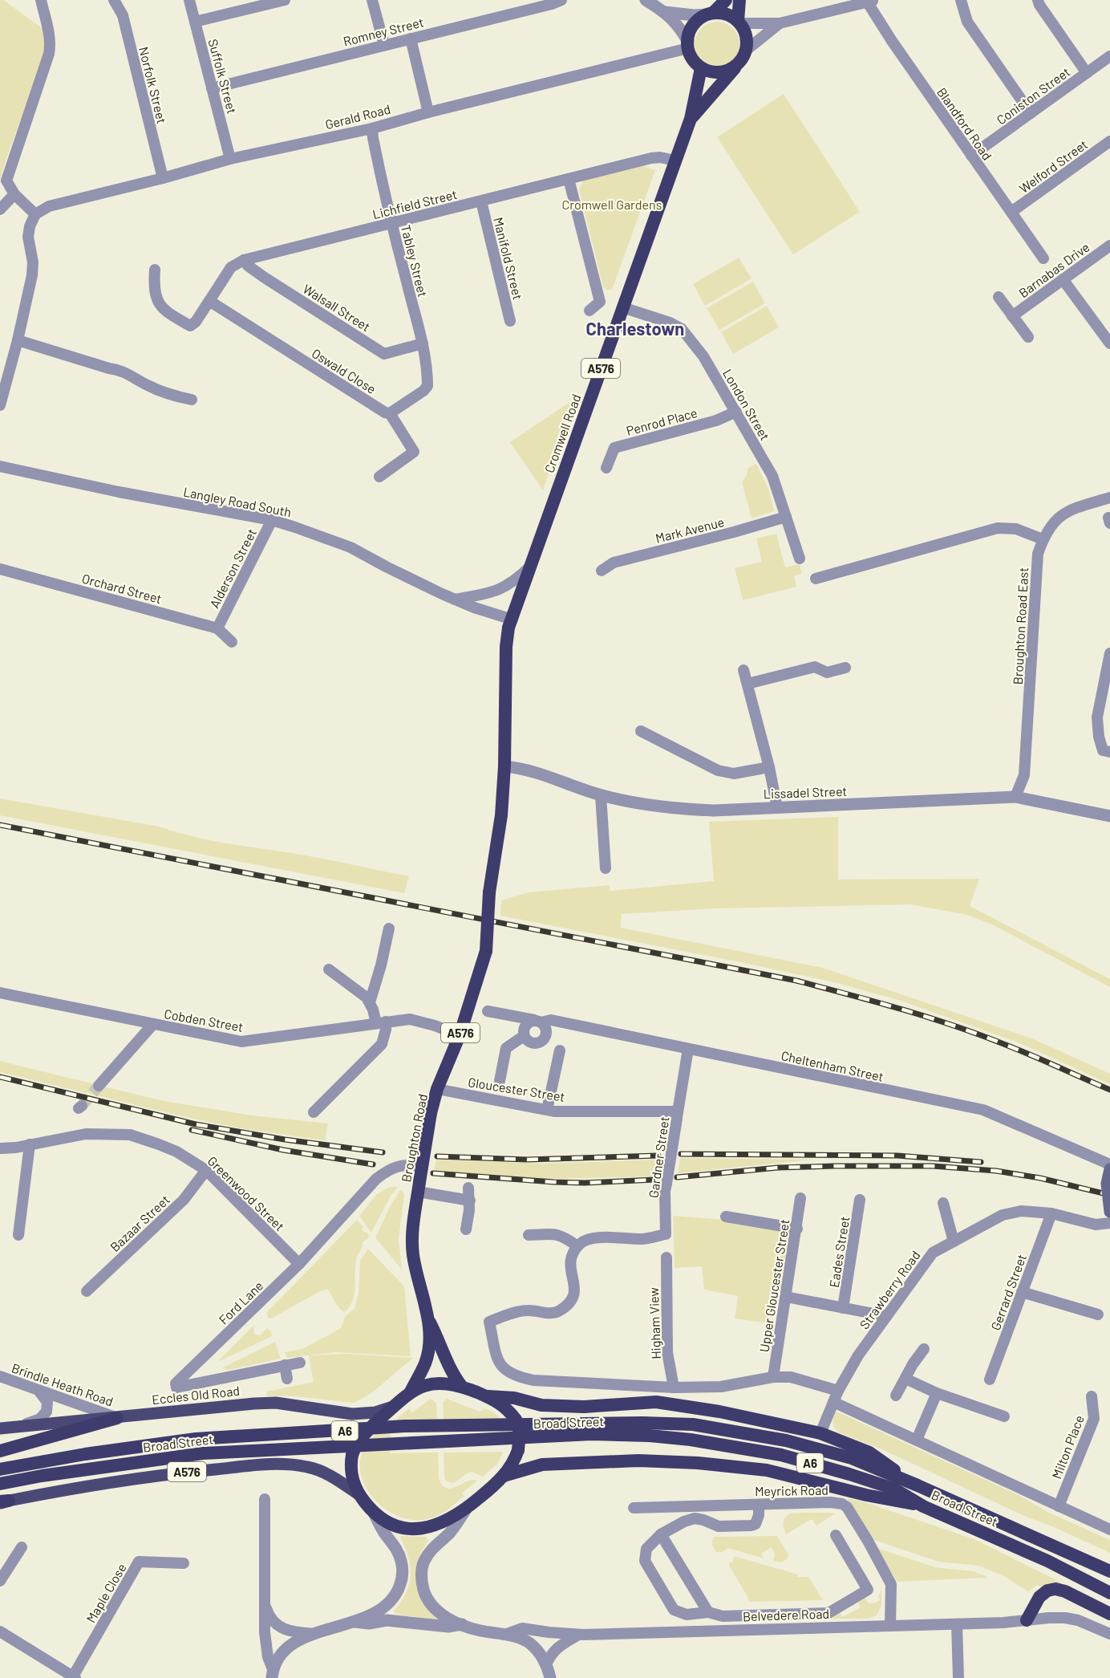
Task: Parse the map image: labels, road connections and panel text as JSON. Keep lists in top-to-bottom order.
{
  "streets": {
    "highway": [
      "A576",
      "Cromwell Road",
      "Broughton Road",
      "Broad Street",
      "A6"
    ],
    "main road": ["Eccles Old Road"],
    "street": [
      "Romney Street",
      "Suffolk Street",
      "Norfolk Street",
      "Coniston Street",
      "Gerald Road",
      "Blandford Road",
      "Welford Street",
      "Lichfield Street",
      "Manifold Street",
      "Tabley Street",
      "Barnabas Drive",
      "Walsall Street",
      "Oswald Close",
      "London Street",
      "Penrod Place",
      "Langley Road South",
      "Mark Avenue",
      "Alderson Street",
      "Orchard Street",
      "Broughton Road East",
      "Lissadel Street",
      "Cobden Street",
      "Cheltenham Street",
      "Gloucester Street",
      "Gardner Street",
      "Greenwood Street",
      "Bazaar Street",
      "Eades Street",
      "Upper Gloucester Street",
      "Strawberry Road",
      "Gerrard Street",
      "Ford Lane",
      "Higham View",
      "Brindle Heath Road",
      "Milton Place",
      "Meyrick Road",
      "Maple Close",
      "Belvedere Road"
    ]
  },
  "crossings": [
    ["Romney Street", "Suffolk Street"],
    ["Suffolk Street", "Gerald Road"],
    ["Norfolk Street", "Gerald Road"],
    ["Coniston Street", "Blandford Road"],
    ["Gerald Road", "Tabley Street"],
    ["Gerald Road", "A576"],
    ["Gerald Road", "Cromwell Road"],
    ["Blandford Road", "Welford Street"],
    ["Lichfield Street", "Manifold Street"],
    ["Lichfield Street", "Tabley Street"],
    ["Lichfield Street", "Walsall Street"],
    ["Lichfield Street", "Oswald Close"],
    ["Lichfield Street", "Cromwell Road"],
    ["Tabley Street", "Walsall Street"],
    ["A576", "Cromwell Road"],
    ["A576", "Broughton Road"],
    ["A576", "Eccles Old Road"],
    ["London Street", "Penrod Place"],
    ["London Street", "Cromwell Road"],
    ["London Street", "Mark Avenue"],
    ["Cromwell Road", "Langley Road South"],
    ["Cromwell Road", "Lissadel Street"],
    ["Cromwell Road", "Broughton Road"],
    ["Langley Road South", "Alderson Street"],
    ["Alderson Street", "Orchard Street"],
    ["Broughton Road East", "Lissadel Street"],
    ["Lissadel Street", "Broughton Road"],
    ["Cobden Street", "Broughton Road"],
    ["Cheltenham Street", "Gardner Street"],
    ["Gloucester Street", "Broughton Road"],
    ["Gloucester Street", "Gardner Street"],
    ["Broughton Road", "Ford Lane"],
    ["Broughton Road", "Eccles Old Road"],
    ["Greenwood Street", "Bazaar Street"],
    ["Greenwood Street", "Ford Lane"],
    ["Strawberry Road", "Gerrard Street"],
    ["Brindle Heath Road", "Eccles Old Road"],
    ["Meyrick Road", "Belvedere Road"]
  ],
  "districts": ["Charlestown"],
  "parks": ["Cromwell Gardens"]
}
